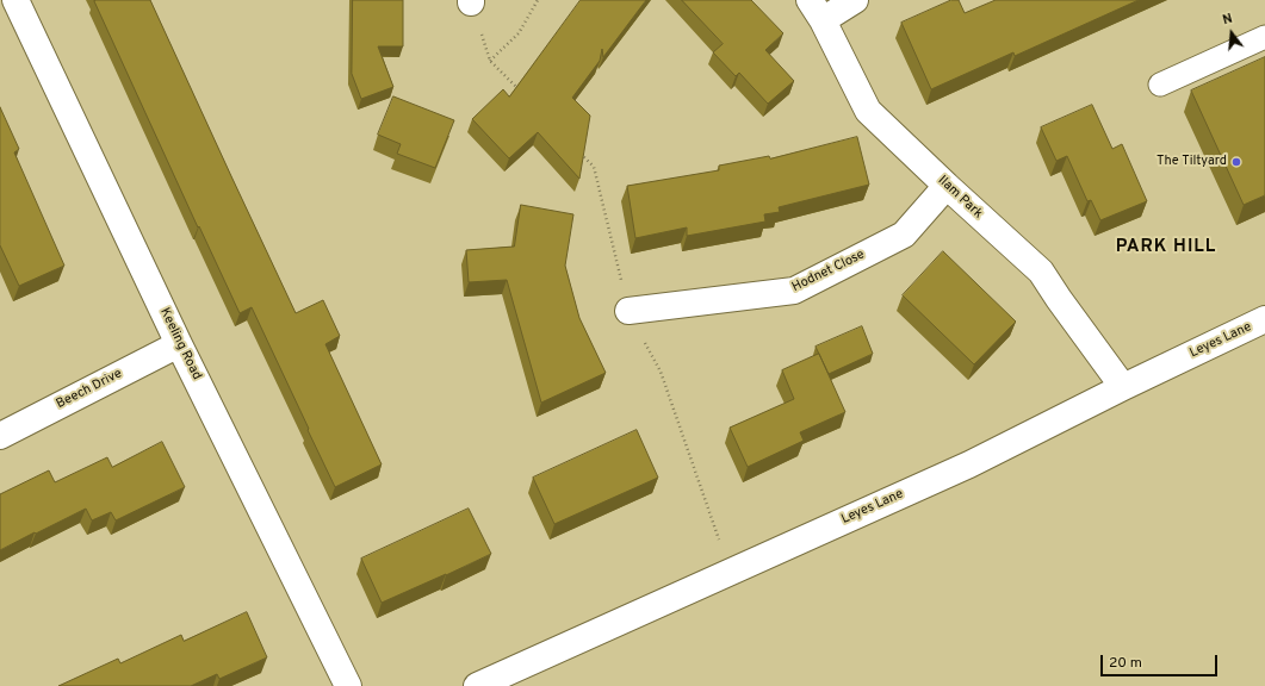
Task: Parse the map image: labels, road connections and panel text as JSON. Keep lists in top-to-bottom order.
{
  "streets": {
    "street": [
      "Ilam Park",
      "Hodnet Close",
      "Leyes Lane",
      "Keeling Road",
      "Beech Drive"
    ]
  },
  "crossings": [
    ["Ilam Park", "Hodnet Close"],
    ["Ilam Park", "Leyes Lane"],
    ["Keeling Road", "Beech Drive"]
  ],
  "districts": ["PARK HILL"],
  "places": ["The Tiltyard"],
  "scale_bar": "20 m",
  "north": "top"
}
